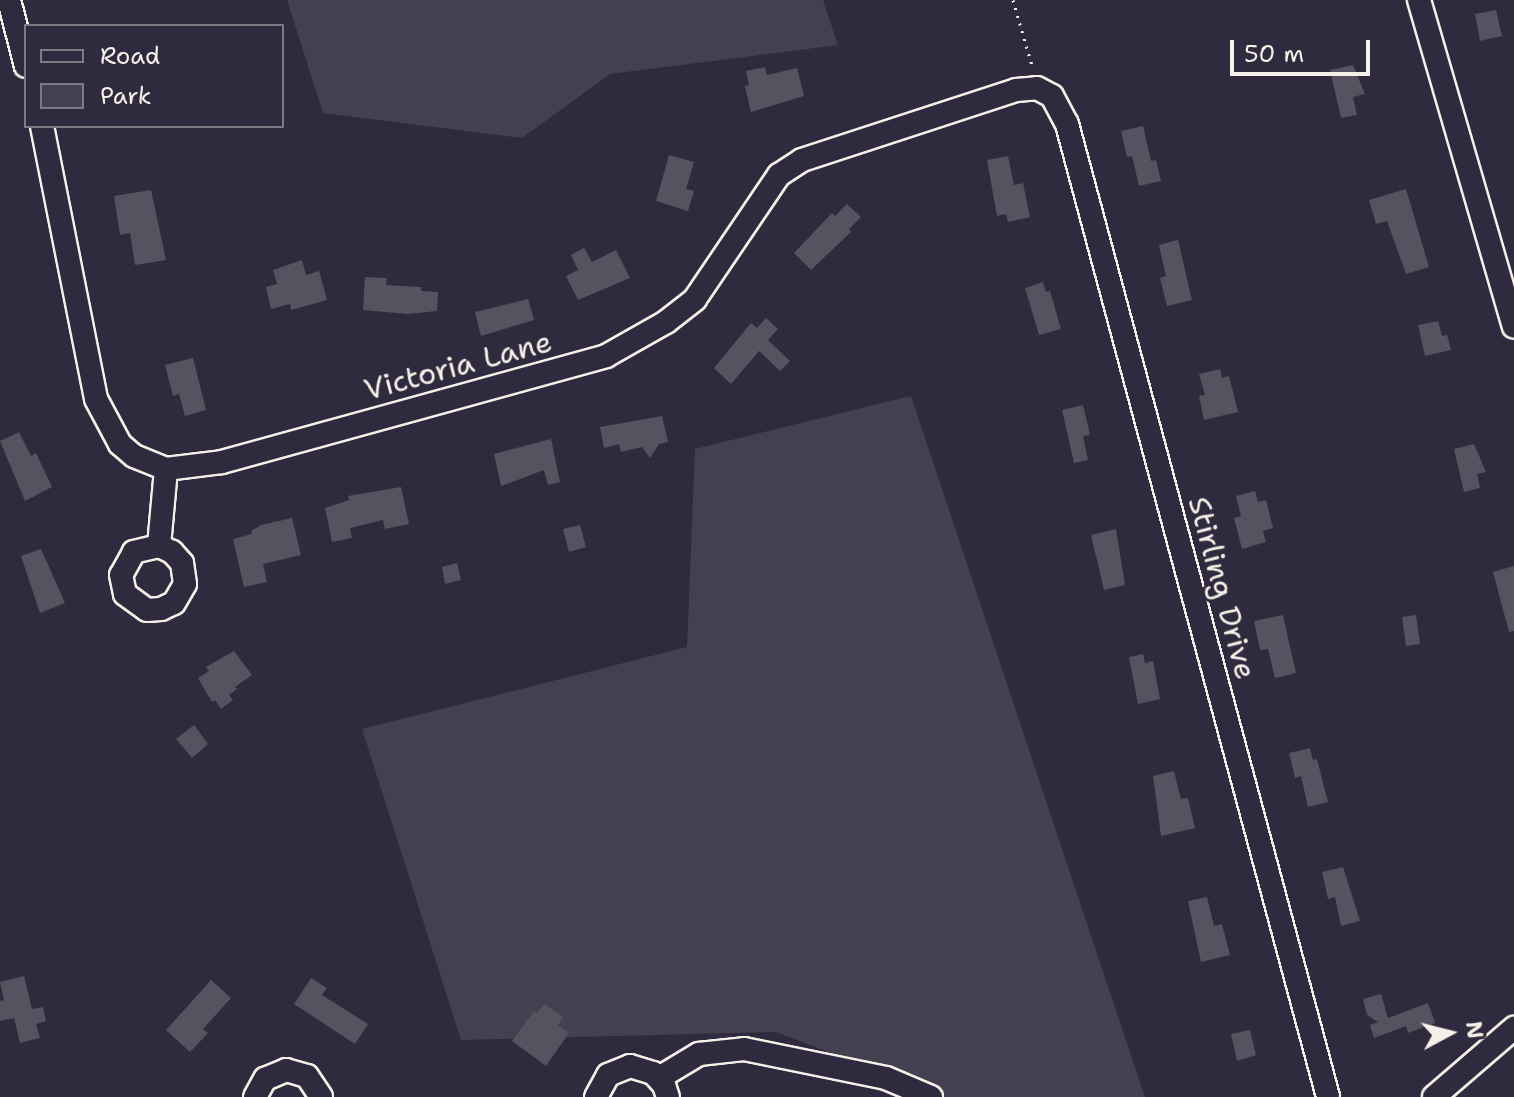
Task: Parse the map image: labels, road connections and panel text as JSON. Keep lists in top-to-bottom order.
{
  "streets": {
    "street": ["Victoria Lane", "Stirling Drive"]
  },
  "crossings": [
    ["Victoria Lane", "Stirling Drive"]
  ],
  "legend": ["Road", "Park"],
  "scale_bar": "50 m",
  "north": "right"
}
